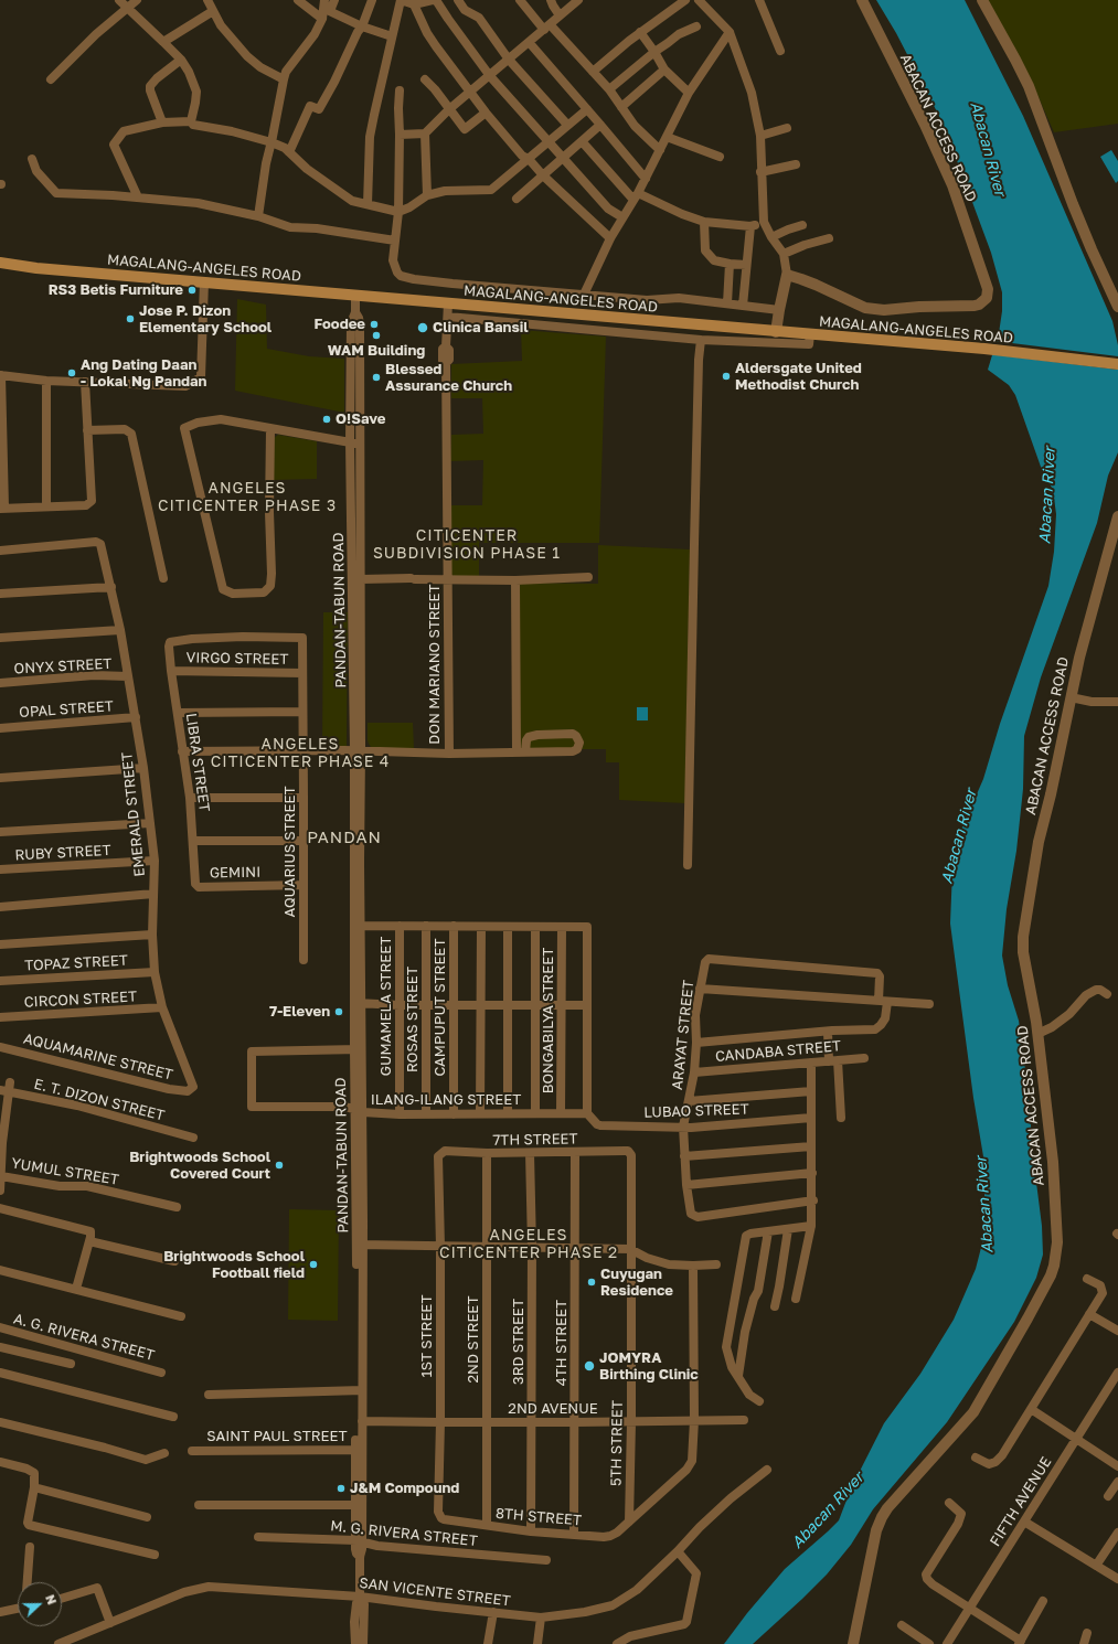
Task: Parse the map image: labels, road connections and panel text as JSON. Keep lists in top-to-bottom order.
{
  "streets": {
    "main road": ["MAGALANG-ANGELES ROAD"],
    "street": [
      "ABACAN ACCESS ROAD",
      "PANDAN-TABUN ROAD",
      "VIRGO STREET",
      "DON MARIANO STREET",
      "ONYX STREET",
      "OPAL STREET",
      "LIBRA STREET",
      "EMERALD STREET",
      "AQUARIUS STREET",
      "RUBY STREET",
      "GEMINI",
      "TOPAZ STREET",
      "CIRCON STREET",
      "GUMAMELA STREET",
      "CAMPUPUT STREET",
      "ROSAS STREET",
      "BONGABILYA STREET",
      "ARAYAT STREET",
      "CANDABA STREET",
      "AQUAMARINE STREET",
      "E. T. DIZON STREET",
      "ILANG-ILANG STREET",
      "LUBAO STREET",
      "7TH STREET",
      "YUMUL STREET",
      "1ST STREET",
      "A. G. RIVERA STREET",
      "2ND STREET",
      "3RD STREET",
      "4TH STREET",
      "2ND AVENUE",
      "SAINT PAUL STREET",
      "5TH STREET",
      "FIFTH AVENUE",
      "8TH STREET",
      "M. G. RIVERA STREET",
      "SAN VICENTE STREET"
    ]
  },
  "crossings": [
    ["MAGALANG-ANGELES ROAD", "PANDAN-TABUN ROAD"],
    ["MAGALANG-ANGELES ROAD", "DON MARIANO STREET"],
    ["PANDAN-TABUN ROAD", "ILANG-ILANG STREET"],
    ["PANDAN-TABUN ROAD", "2ND AVENUE"],
    ["PANDAN-TABUN ROAD", "SAINT PAUL STREET"],
    ["PANDAN-TABUN ROAD", "M. G. RIVERA STREET"],
    ["PANDAN-TABUN ROAD", "SAN VICENTE STREET"],
    ["VIRGO STREET", "LIBRA STREET"],
    ["VIRGO STREET", "AQUARIUS STREET"],
    ["ONYX STREET", "EMERALD STREET"],
    ["OPAL STREET", "EMERALD STREET"],
    ["LIBRA STREET", "AQUARIUS STREET"],
    ["LIBRA STREET", "GEMINI"],
    ["EMERALD STREET", "RUBY STREET"],
    ["EMERALD STREET", "TOPAZ STREET"],
    ["EMERALD STREET", "CIRCON STREET"],
    ["EMERALD STREET", "AQUAMARINE STREET"],
    ["AQUARIUS STREET", "GEMINI"],
    ["GUMAMELA STREET", "ILANG-ILANG STREET"],
    ["CAMPUPUT STREET", "ILANG-ILANG STREET"],
    ["ROSAS STREET", "ILANG-ILANG STREET"],
    ["BONGABILYA STREET", "ILANG-ILANG STREET"],
    ["ARAYAT STREET", "CANDABA STREET"],
    ["ARAYAT STREET", "LUBAO STREET"],
    ["ILANG-ILANG STREET", "LUBAO STREET"],
    ["7TH STREET", "1ST STREET"],
    ["7TH STREET", "2ND STREET"],
    ["7TH STREET", "3RD STREET"],
    ["7TH STREET", "4TH STREET"],
    ["7TH STREET", "5TH STREET"],
    ["1ST STREET", "2ND AVENUE"],
    ["1ST STREET", "8TH STREET"],
    ["2ND STREET", "2ND AVENUE"],
    ["2ND STREET", "8TH STREET"],
    ["3RD STREET", "2ND AVENUE"],
    ["3RD STREET", "8TH STREET"],
    ["4TH STREET", "2ND AVENUE"],
    ["4TH STREET", "8TH STREET"],
    ["2ND AVENUE", "5TH STREET"],
    ["2ND AVENUE", "8TH STREET"],
    ["5TH STREET", "8TH STREET"]
  ],
  "districts": [
    "ANGELES CITICENTER PHASE 3",
    "CITICENTER SUBDIVISION PHASE 1",
    "ANGELES CITICENTER PHASE 4",
    "PANDAN",
    "ANGELES CITICENTER PHASE 2"
  ],
  "water": ["Abacan River"],
  "places": [
    "RS3 Betis Furniture",
    "Jose P. Dizon Elementary School",
    "Foodee",
    "Clinica Bansil",
    "WAM Building",
    "Ang Dating Daan - Lokal Ng Pandan",
    "Aldersgate United Methodist Church",
    "Blessed Assurance Church",
    "O!Save",
    "7-Eleven",
    "Brightwoods School Covered Court",
    "Brightwoods School Football field",
    "Cuyugan Residence",
    "JOMYRA Birthing Clinic",
    "J&M Compound"
  ],
  "north": "right"
}
